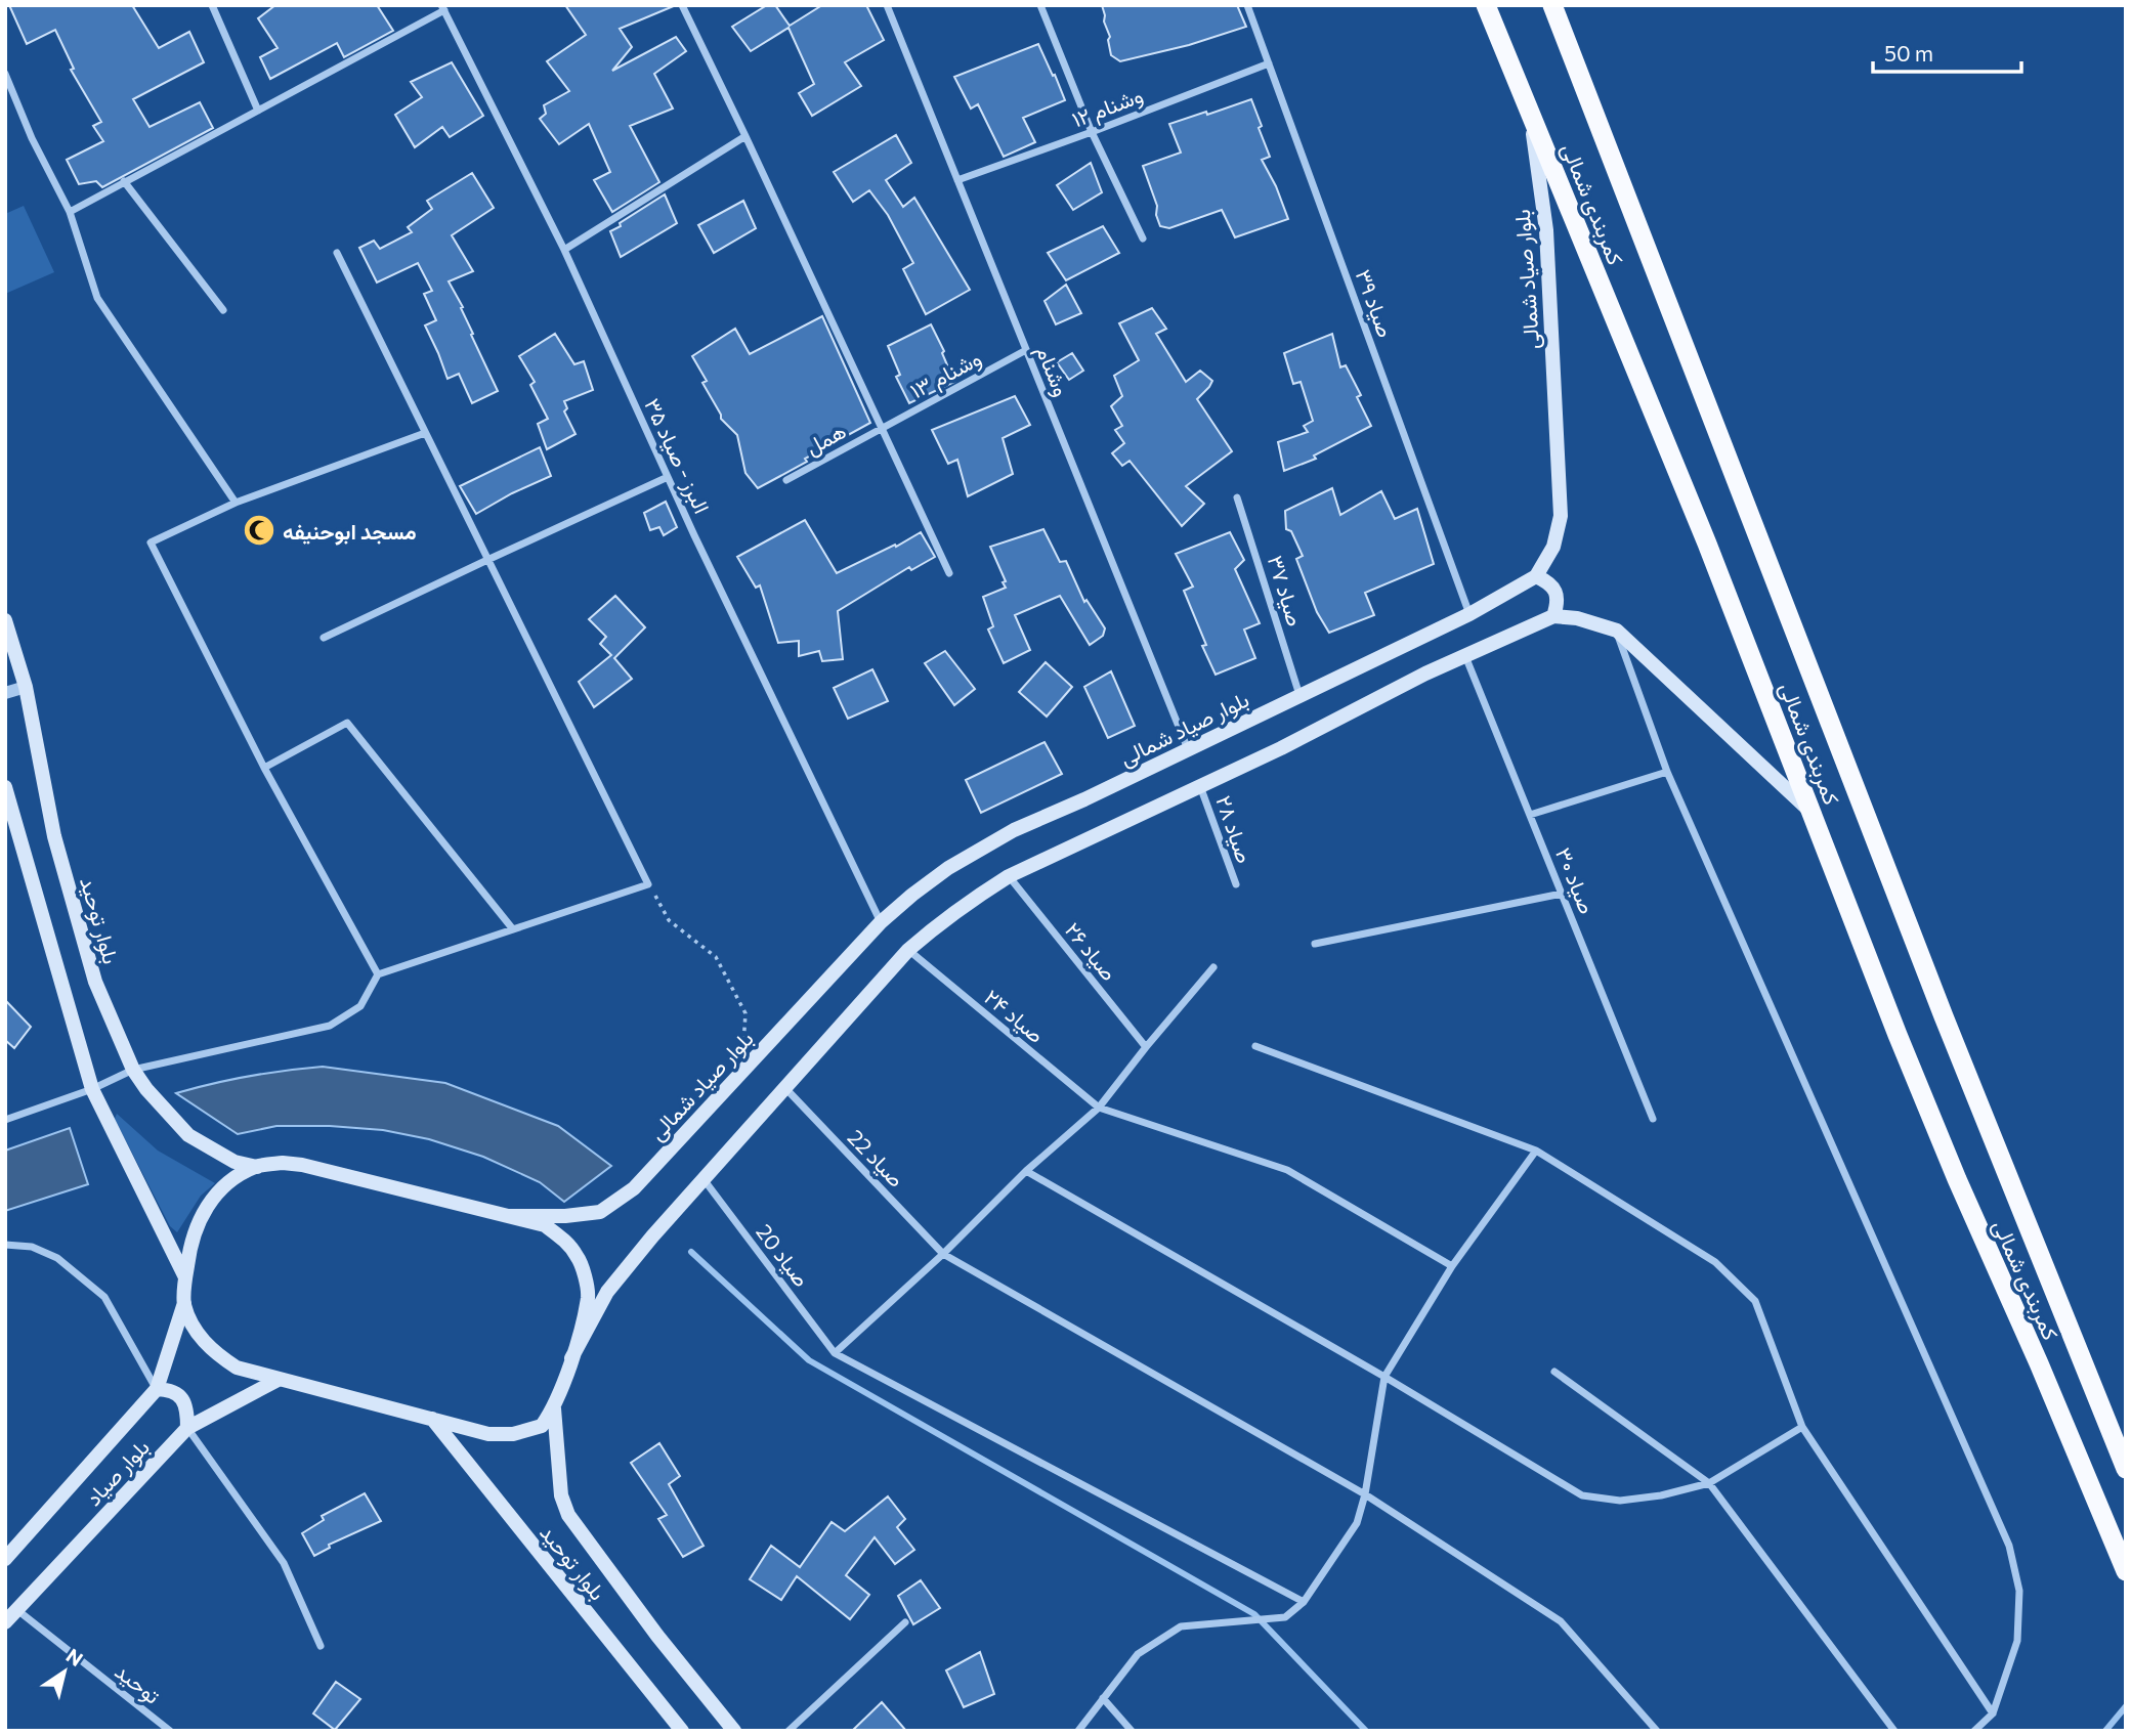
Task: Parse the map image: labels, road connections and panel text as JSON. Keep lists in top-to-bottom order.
{
  "streets": {
    "highway": ["کمربندی شمالی"],
    "main road": ["بلوار صیاد شمالی", "بلوار توحید", "بلوار صیاد"],
    "street": [
      "وشنام ۱۲",
      "صیاد ۳۹",
      "وشنام",
      "وشنام ۱۳",
      "همل",
      "البرز - صیاد ۳۵",
      "صیاد ۳۷",
      "صیاد ۲۸",
      "صیاد ۳۰",
      "صیاد ۲۶",
      "صیاد ۲۴",
      "صیاد 22",
      "صیاد 20",
      "توحید"
    ]
  },
  "crossings": [
    ["وشنام ۱۲", "صیاد ۳۹"],
    ["وشنام ۱۲", "وشنام"],
    ["کمربندی شمالی", "بلوار صیاد شمالی"],
    ["بلوار صیاد شمالی", "صیاد ۳۹"],
    ["بلوار صیاد شمالی", "وشنام"],
    ["بلوار صیاد شمالی", "البرز - صیاد ۳۵"],
    ["بلوار صیاد شمالی", "صیاد ۳۷"],
    ["وشنام", "وشنام ۱۳"],
    ["وشنام ۱۳", "همل"],
    ["بلوار صیاد", "توحید"]
  ],
  "places": {
    "mosque": ["مسجد ابوحنیفه"]
  },
  "scale_bar": "50 m",
  "north": "top right"
}
